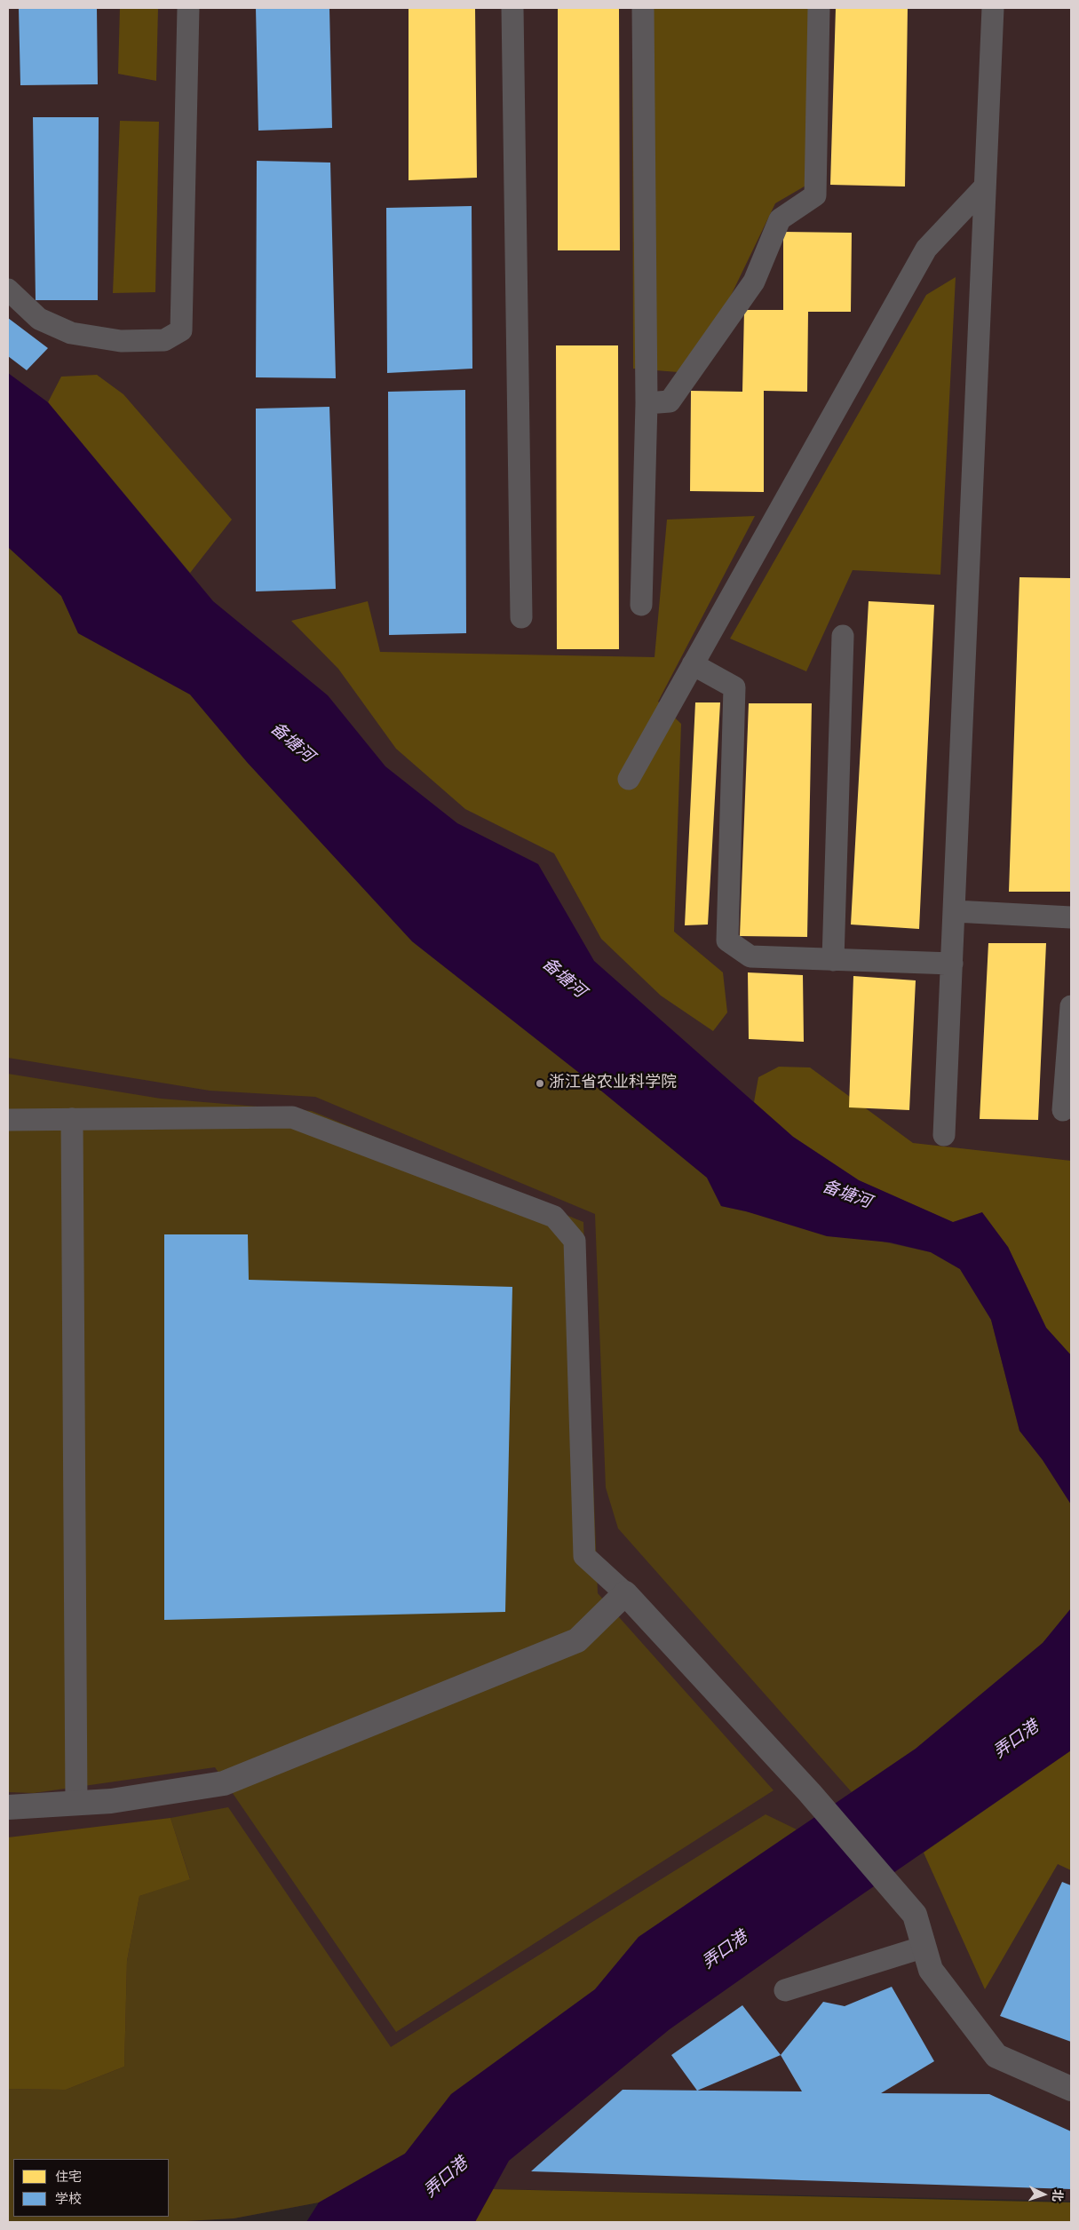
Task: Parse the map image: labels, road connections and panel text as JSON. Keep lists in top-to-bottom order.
{
  "water": ["备塘河", "弄口港"],
  "places": ["浙江省农业科学院"],
  "legend": ["住宅", "学校"],
  "north": "right"
}
